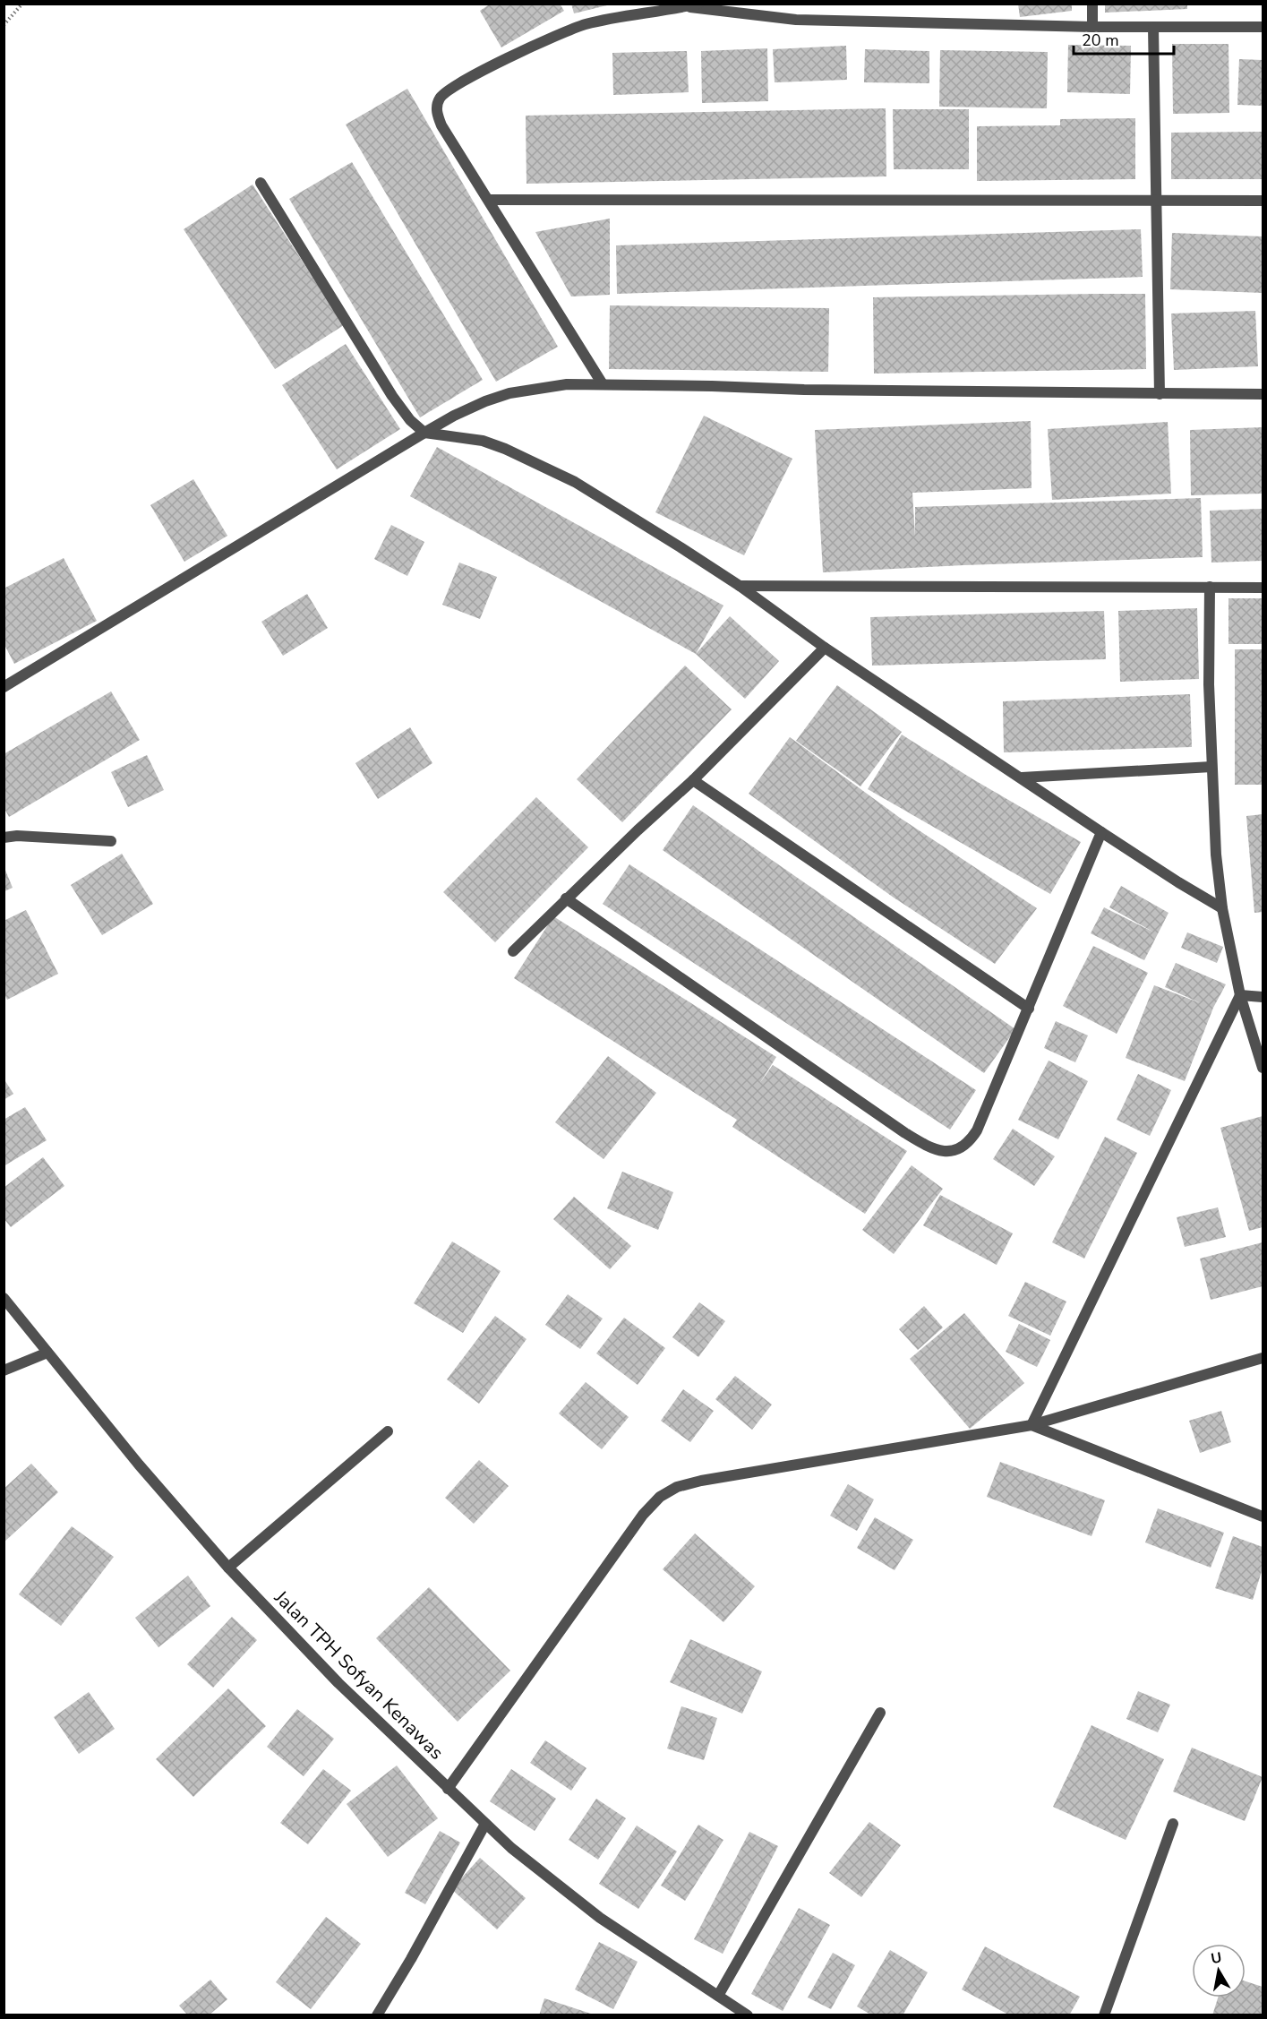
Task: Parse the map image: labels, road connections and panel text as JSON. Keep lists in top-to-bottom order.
{
  "streets": {
    "street": ["Jalan TPH Sofyan Kenawas"]
  },
  "scale_bar": "20 m",
  "north": "top"
}
